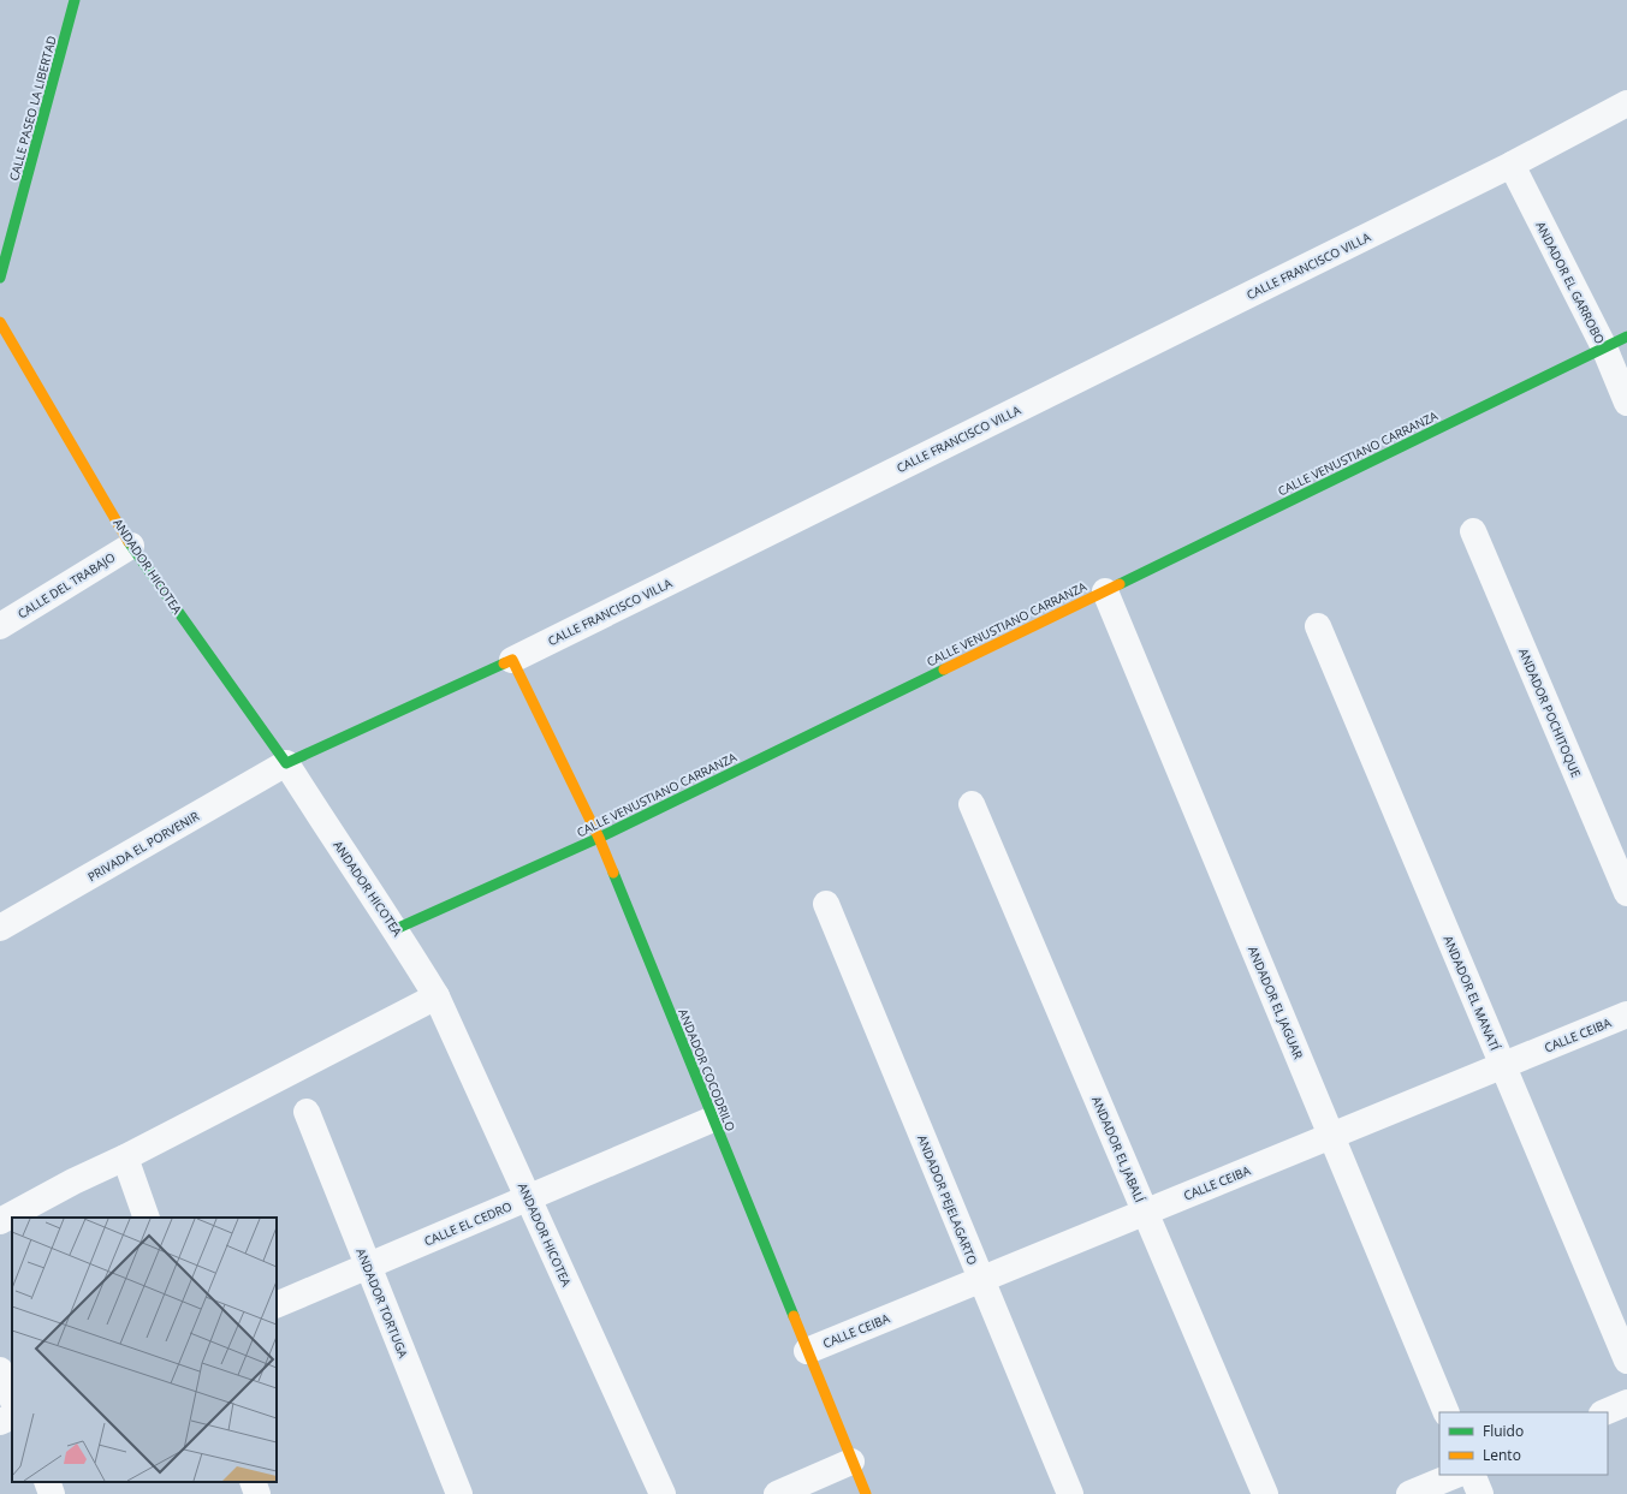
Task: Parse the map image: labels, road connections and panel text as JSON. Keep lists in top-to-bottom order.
{
  "streets": {
    "street": [
      "CALLE PASEO LA LIBERTAD",
      "CALLE FRANCISCO VILLA",
      "ANDADOR EL GARROBO",
      "CALLE VENUSTIANO CARRANZA",
      "ANDADOR HICOTEA",
      "CALLE DEL TRABAJO",
      "ANDADOR POCHITOQUE",
      "PRIVADA EL PORVENIR",
      "ANDADOR EL MANATÍ",
      "ANDADOR EL JAGUAR",
      "CALLE CEIBA",
      "ANDADOR COCODRILO",
      "ANDADOR EL JABALÍ",
      "ANDADOR PEJELAGARTO",
      "CALLE EL CEDRO",
      "ANDADOR TORTUGA"
    ]
  },
  "crossings": [
    ["CALLE FRANCISCO VILLA", "ANDADOR EL GARROBO"],
    ["CALLE FRANCISCO VILLA", "ANDADOR HICOTEA"],
    ["CALLE FRANCISCO VILLA", "PRIVADA EL PORVENIR"],
    ["CALLE FRANCISCO VILLA", "ANDADOR COCODRILO"],
    ["ANDADOR EL GARROBO", "CALLE VENUSTIANO CARRANZA"],
    ["CALLE VENUSTIANO CARRANZA", "ANDADOR HICOTEA"],
    ["CALLE VENUSTIANO CARRANZA", "ANDADOR EL JAGUAR"],
    ["CALLE VENUSTIANO CARRANZA", "ANDADOR COCODRILO"],
    ["ANDADOR HICOTEA", "CALLE DEL TRABAJO"],
    ["ANDADOR HICOTEA", "PRIVADA EL PORVENIR"],
    ["ANDADOR HICOTEA", "CALLE EL CEDRO"],
    ["ANDADOR EL MANATÍ", "CALLE CEIBA"],
    ["ANDADOR EL JAGUAR", "CALLE CEIBA"],
    ["CALLE CEIBA", "ANDADOR COCODRILO"],
    ["CALLE CEIBA", "ANDADOR EL JABALÍ"],
    ["CALLE CEIBA", "ANDADOR PEJELAGARTO"],
    ["ANDADOR COCODRILO", "CALLE EL CEDRO"],
    ["CALLE EL CEDRO", "ANDADOR TORTUGA"]
  ],
  "legend": ["Fluido", "Lento"]
}
